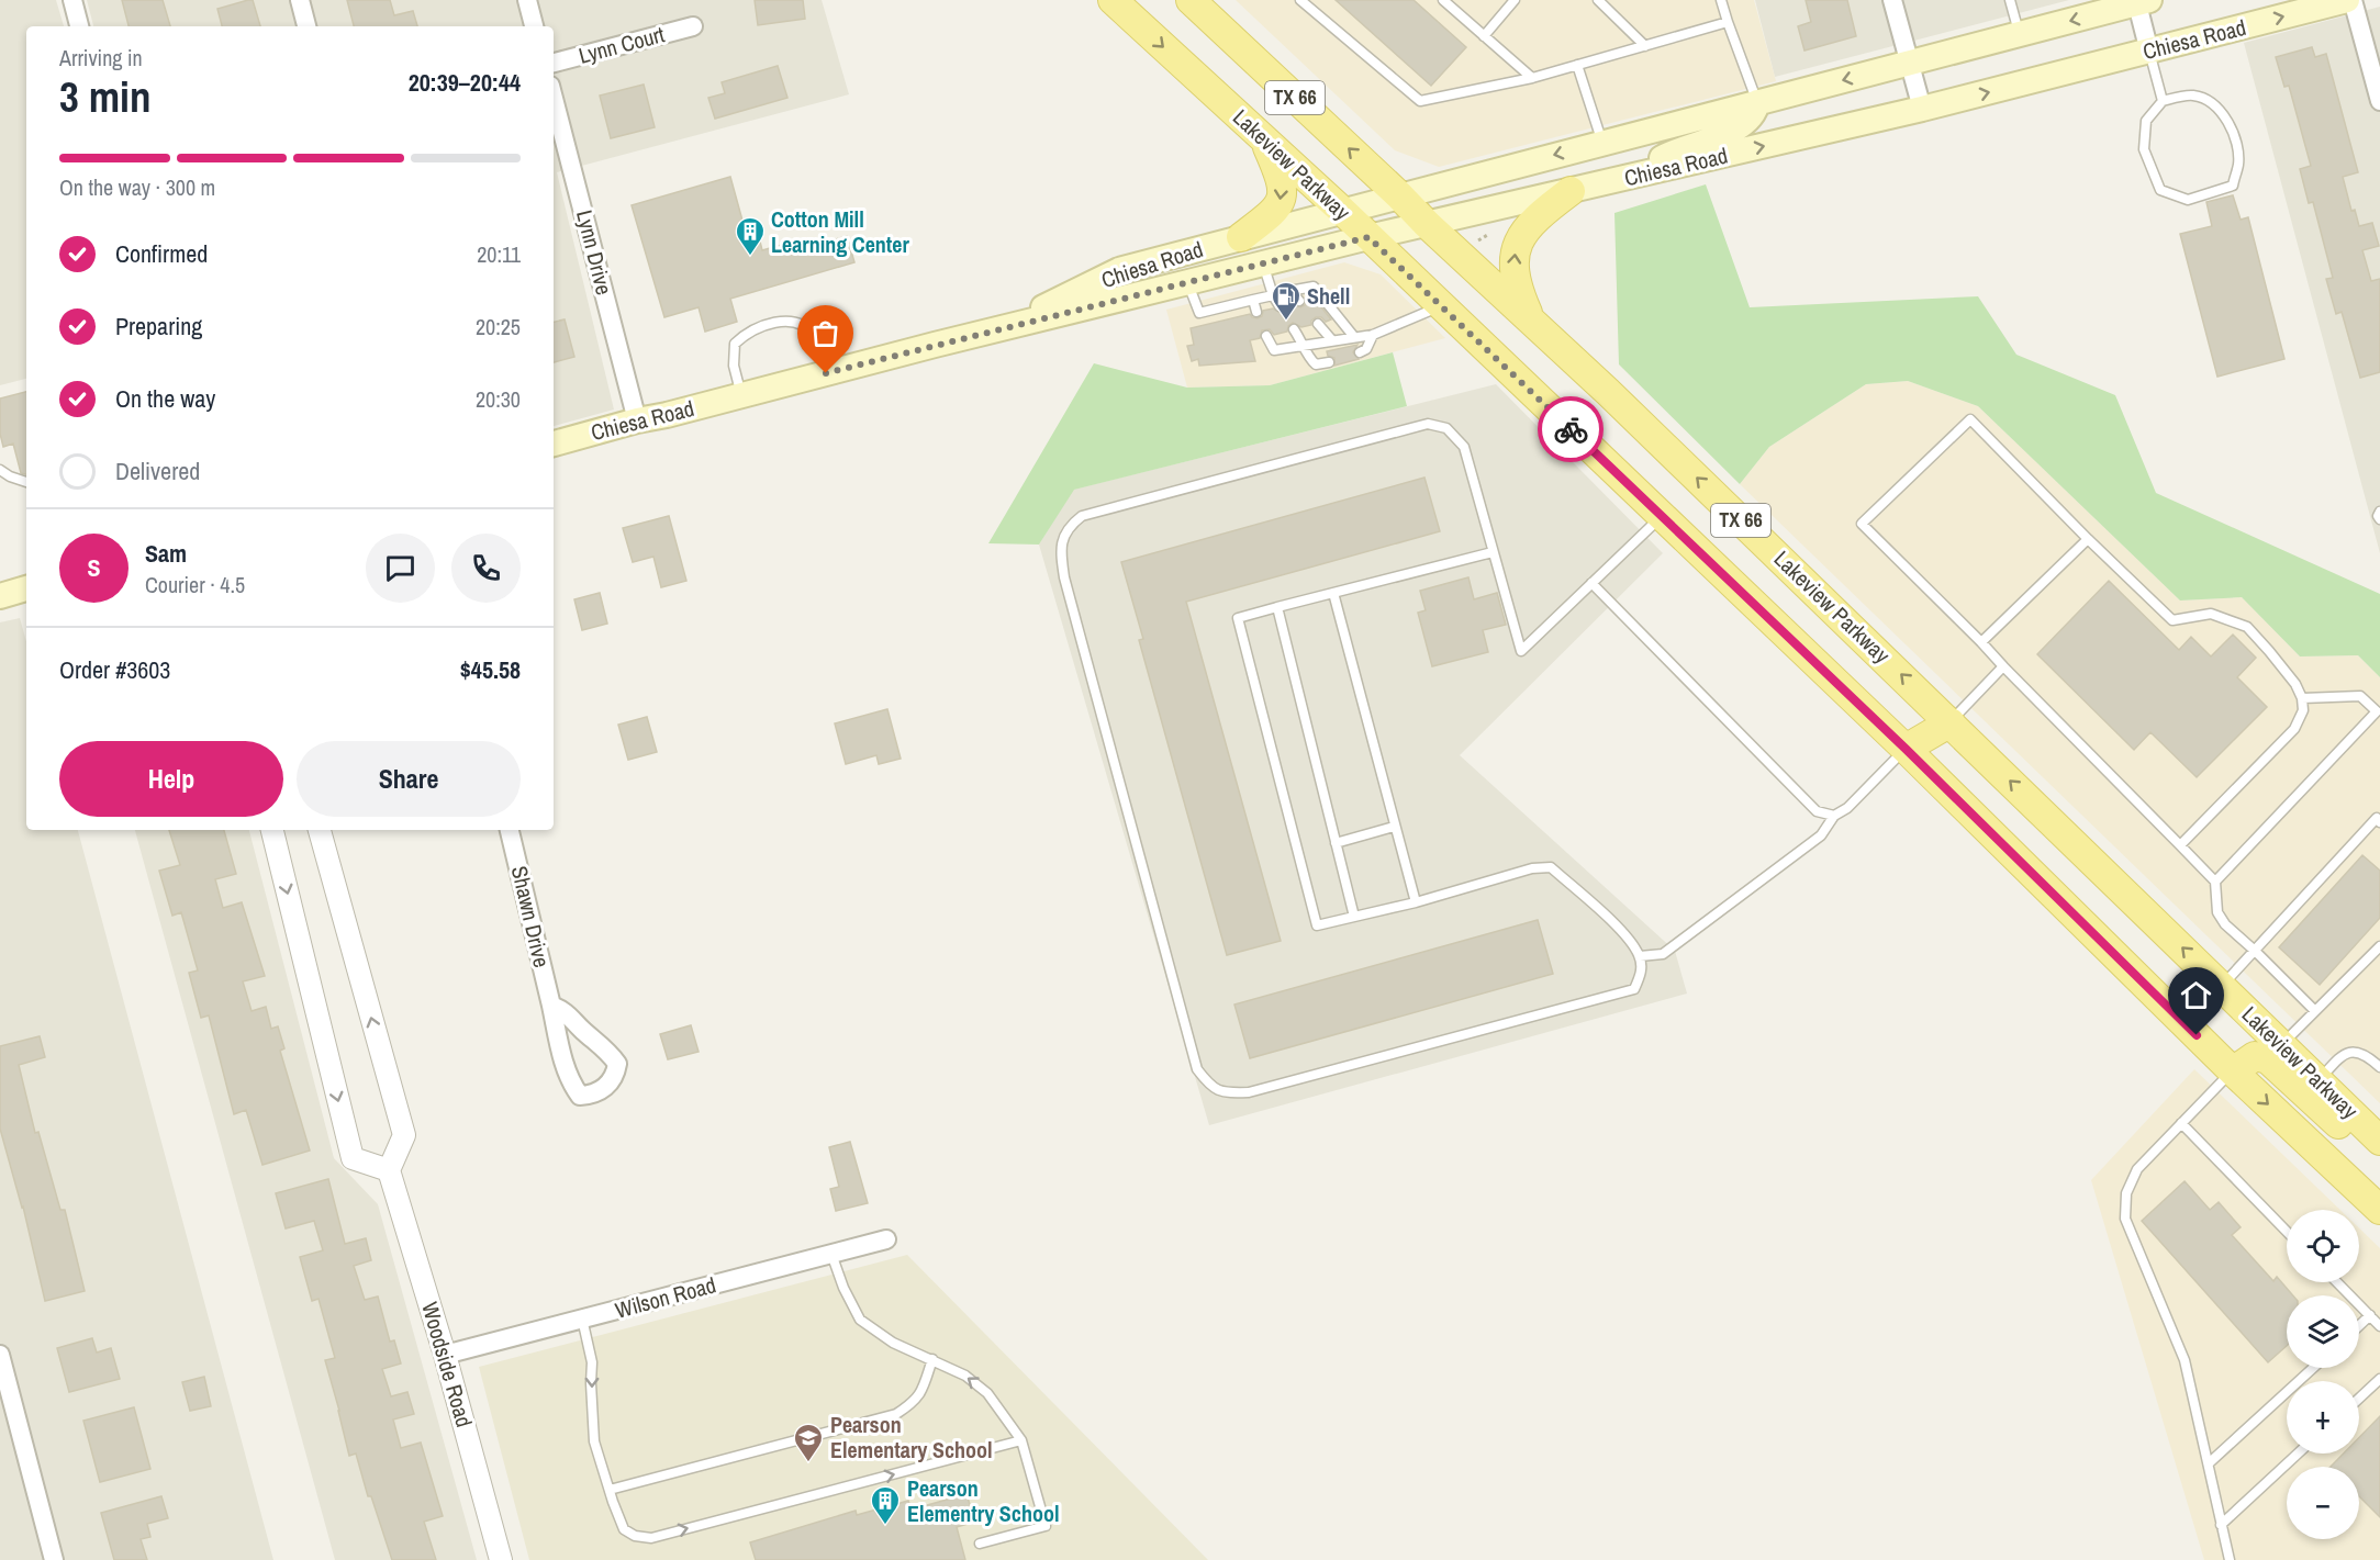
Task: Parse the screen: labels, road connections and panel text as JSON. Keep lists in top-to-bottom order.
{
  "streets": {
    "main road": ["Chiesa Road", "TX 66", "Lakeview Parkway"],
    "street": [
      "Lynn Court",
      "Lynn Drive",
      "Shawn Drive",
      "Wilson Road",
      "Woodside Road"
    ]
  },
  "crossings": [
    ["Chiesa Road", "Lakeview Parkway"],
    ["Chiesa Road", "Lynn Drive"],
    ["Wilson Road", "Woodside Road"]
  ],
  "places": {
    "building": ["Cotton Mill Learning Center", "Pearson Elementry School"],
    "fuel station": ["Shell"],
    "school or university": ["Pearson Elementary School"]
  },
  "page": {
    "heading": ["3 min", "Arriving in", "20:39–20:44"],
    "panel": [
      "Sam",
      "Courier · 4.5",
      "Order #3603",
      "$45.58"
    ],
    "bar": "On the way · 300 m",
    "list": [
      ["Confirmed", "20:11"],
      ["Preparing", "20:25"],
      ["On the way", "20:30"],
      "Delivered"
    ],
    "round": "S",
    "buttons": ["Help", "Share"],
    "map_buttons": ["+", "−"]
  }
}
